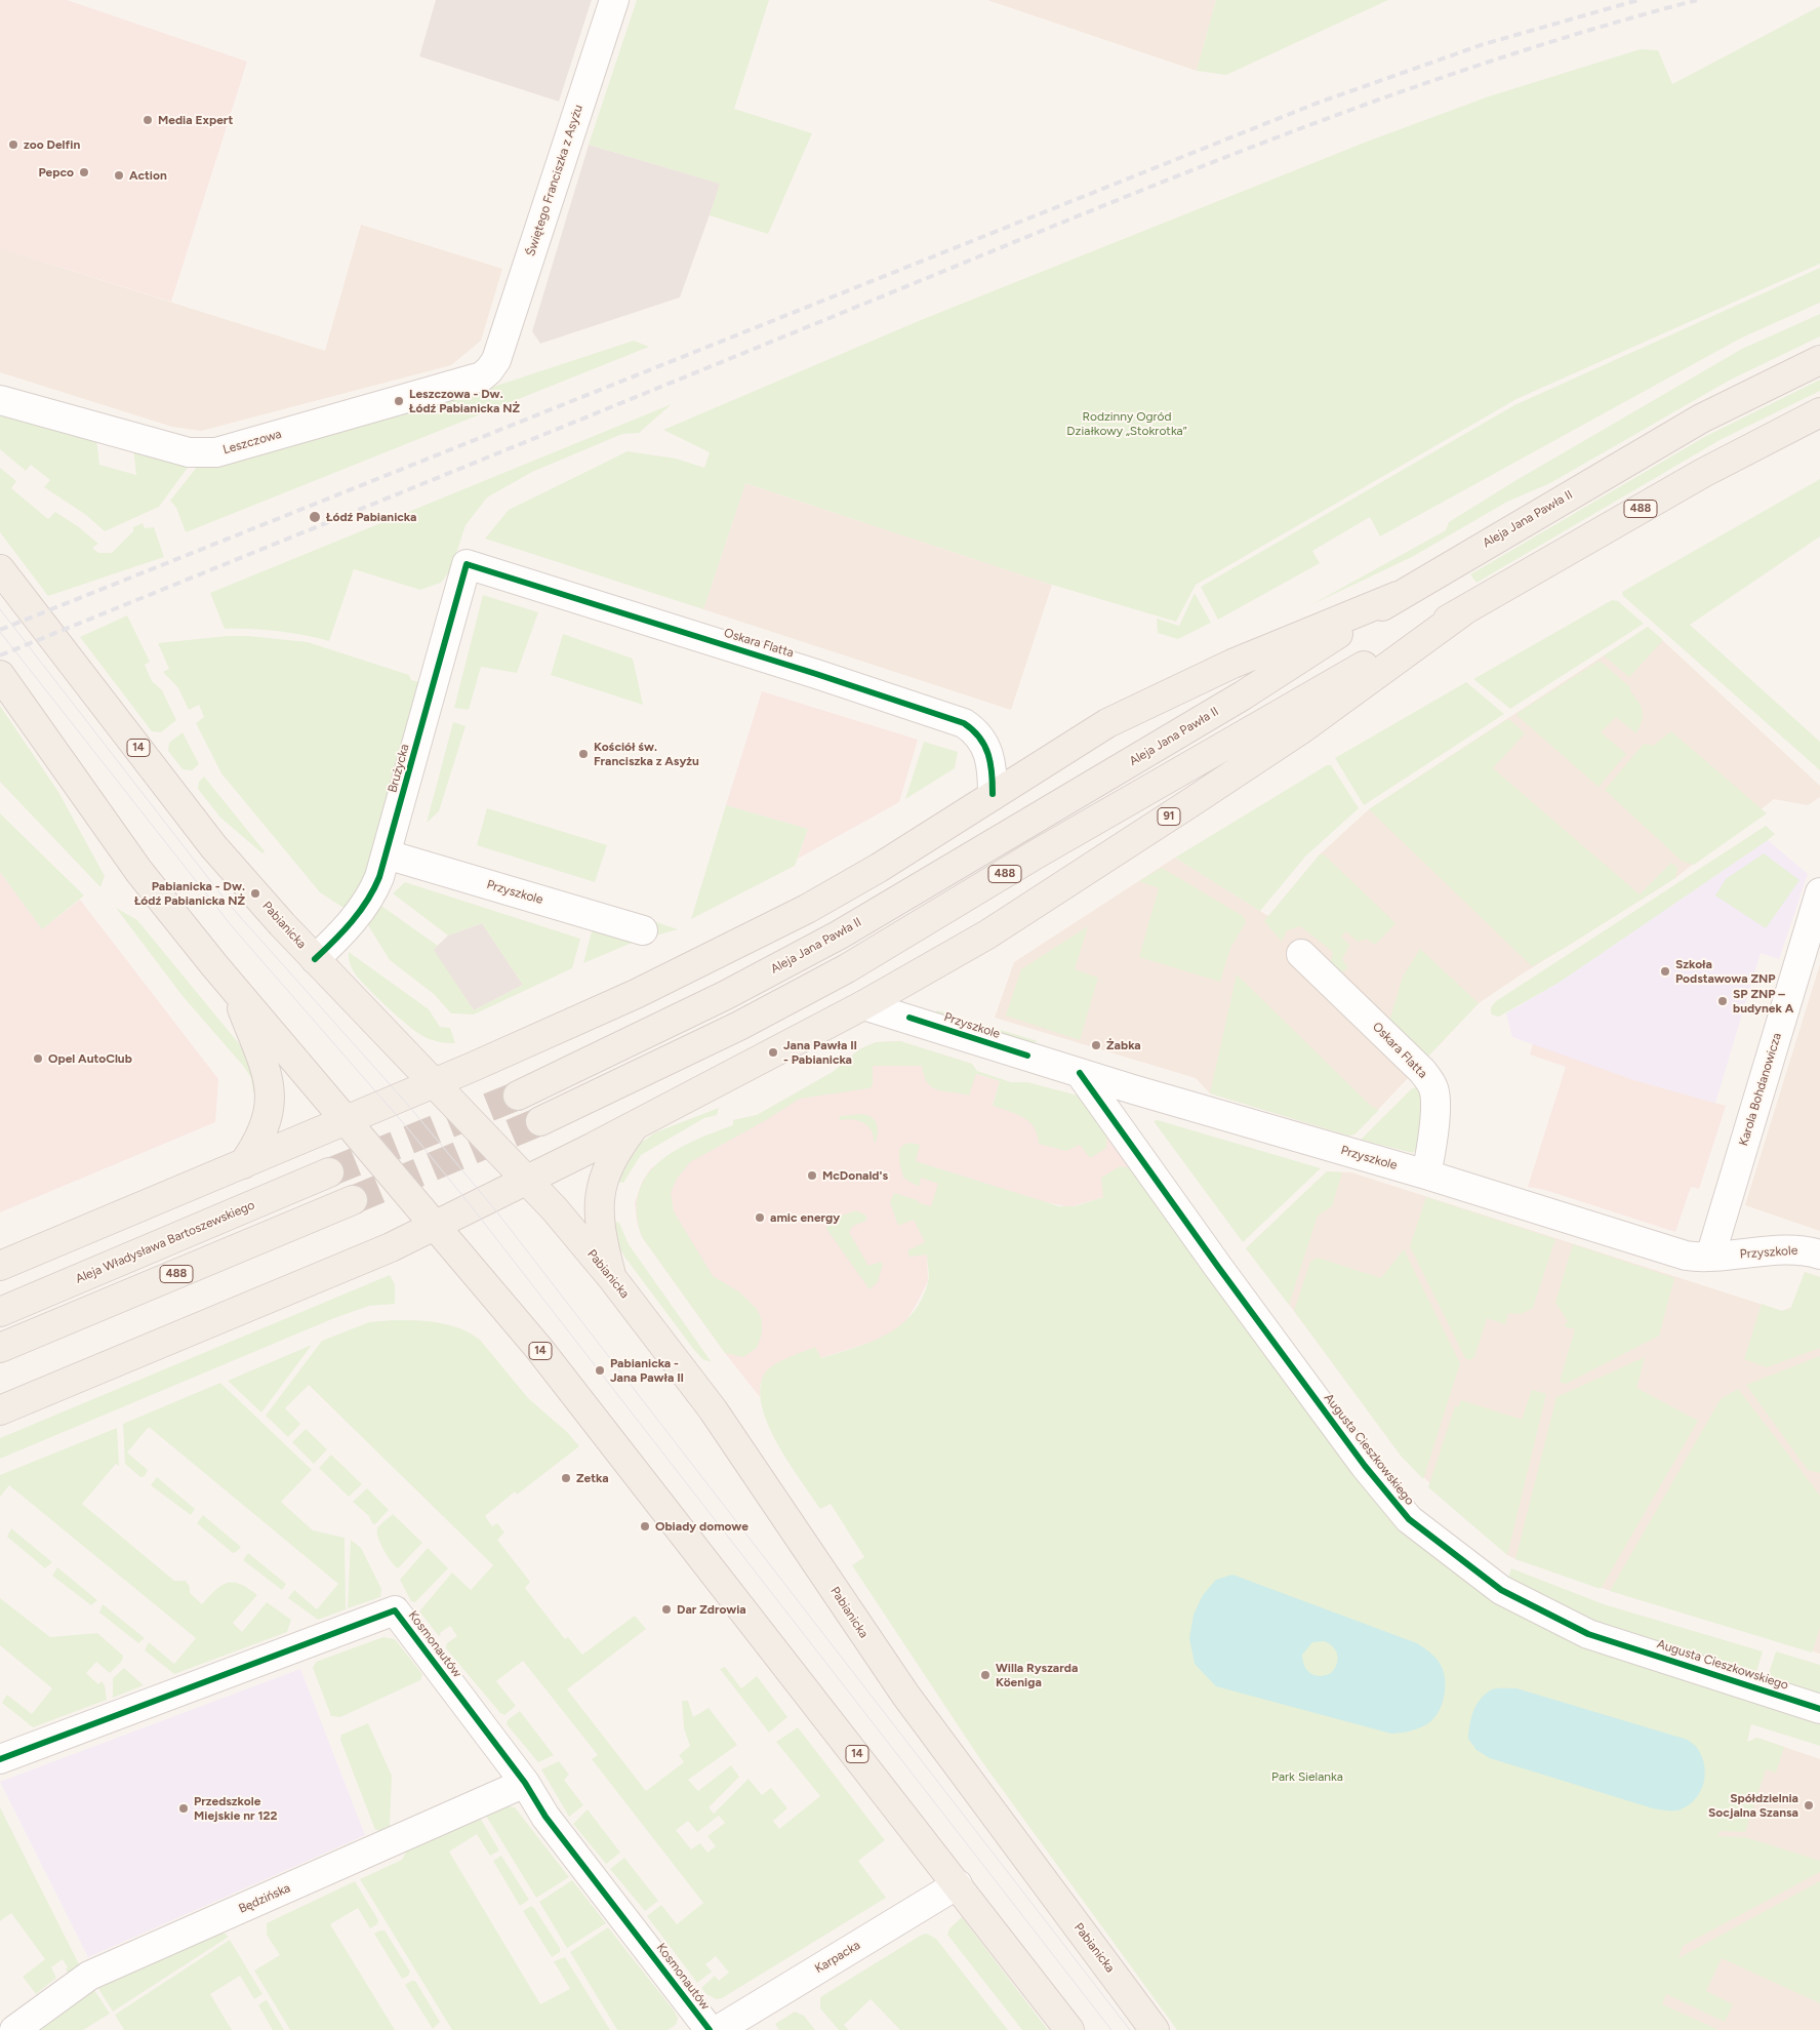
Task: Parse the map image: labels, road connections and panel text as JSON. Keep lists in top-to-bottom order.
{
  "streets": {
    "main road": [
      "488",
      "Aleja Jana Pawła II",
      "14",
      "91",
      "Pabianicka",
      "Aleja Władysława Bartoszewskiego"
    ],
    "street": [
      "Świętego Franciszka z Asyżu",
      "Leszczowa",
      "Oskara Flatta",
      "Brużycka",
      "Przyszkole",
      "Karola Bohdanowicza",
      "Augusta Cieszkowskiego",
      "Kosmonautów",
      "Będzińska",
      "Karpacka"
    ]
  },
  "crossings": [
    ["Świętego Franciszka z Asyżu", "Leszczowa"],
    ["488", "91"],
    ["Oskara Flatta", "Brużycka"],
    ["Oskara Flatta", "Przyszkole"],
    ["14", "Karpacka"],
    ["Brużycka", "Przyszkole"],
    ["Brużycka", "Pabianicka"],
    ["91", "Przyszkole"],
    ["Przyszkole", "Karola Bohdanowicza"],
    ["Przyszkole", "Augusta Cieszkowskiego"],
    ["Kosmonautów", "Będzińska"]
  ],
  "parks": ["Rodzinny Ogród Działkowy „Stokrotka”", "Park Sielanka"],
  "places": [
    "Media Expert",
    "zoo Delfin",
    "Pepco",
    "Action",
    "Leszczowa - Dw. Łódź Pabianicka NŻ",
    "Łódź Pabianicka",
    "Kościół św. Franciszka z Asyżu",
    "Pabianicka - Dw. Łódź Pabianicka NŻ",
    "Szkoła Podstawowa ZNP",
    "SP ZNP – budynek A",
    "Żabka",
    "Jana Pawła II - Pabianicka",
    "Opel AutoClub",
    "McDonald's",
    "amic energy",
    "Pabianicka - Jana Pawła II",
    "Zetka",
    "Obiady domowe",
    "Dar Zdrowia",
    "Willa Ryszarda Köeniga",
    "Spółdzielnia Socjalna Szansa",
    "Przedszkole Miejskie nr 122"
  ]
}
